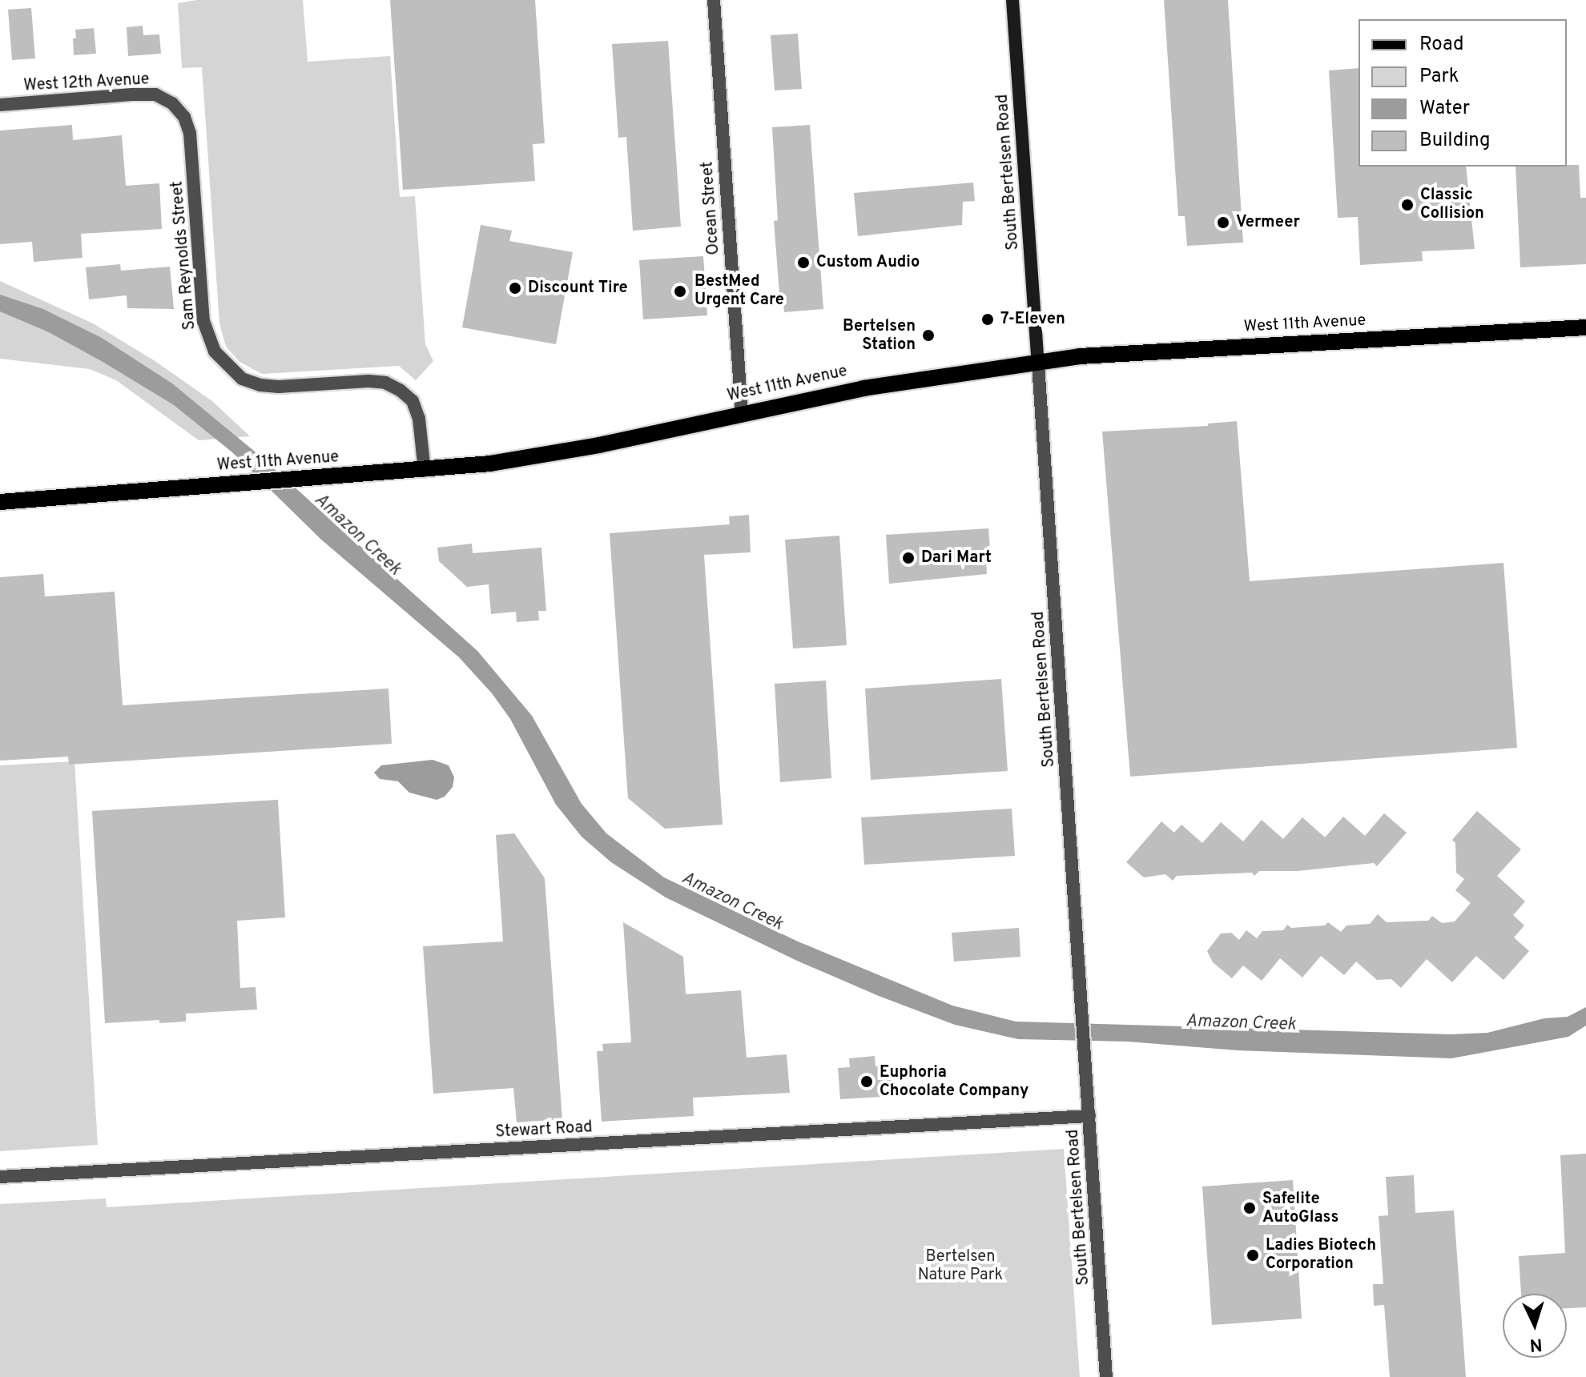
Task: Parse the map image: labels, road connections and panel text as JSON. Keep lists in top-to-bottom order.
{
  "streets": {
    "main road": ["South Bertelsen Road", "West 11th Avenue"],
    "street": [
      "West 12th Avenue",
      "Ocean Street",
      "Sam Reynolds Street",
      "Stewart Road"
    ]
  },
  "crossings": [
    ["West 12th Avenue", "Sam Reynolds Street"],
    ["South Bertelsen Road", "West 11th Avenue"],
    ["South Bertelsen Road", "Stewart Road"],
    ["Ocean Street", "West 11th Avenue"],
    ["Sam Reynolds Street", "West 11th Avenue"]
  ],
  "water": ["Amazon Creek"],
  "parks": ["Bertelsen Nature Park"],
  "places": [
    "Classic Collision",
    "Vermeer",
    "Custom Audio",
    "Discount Tire",
    "BestMed Urgent Care",
    "7-Eleven",
    "Bertelsen Station",
    "Dari Mart",
    "Euphoria Chocolate Company",
    "Safelite AutoGlass",
    "Ladies Biotech Corporation"
  ],
  "legend": [
    "Road",
    "Park",
    "Water",
    "Building"
  ],
  "north": "bottom"
}
